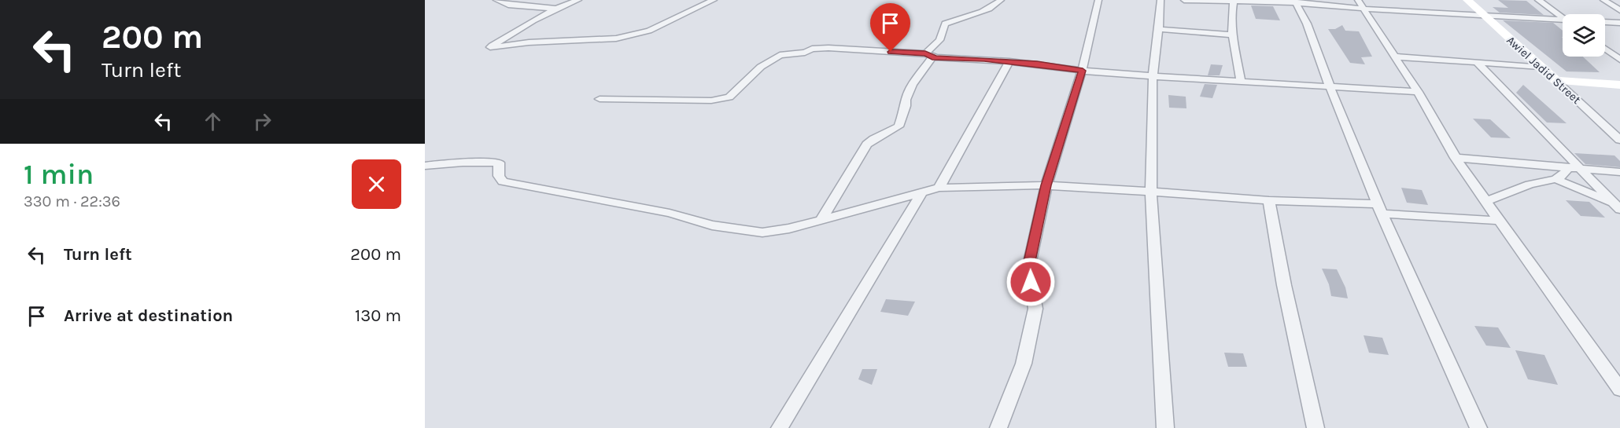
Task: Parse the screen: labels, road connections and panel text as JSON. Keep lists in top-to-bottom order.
{
  "streets": {
    "street": ["Awiel Jadid Street"]
  },
  "page": {
    "turn": ["200 m", "Turn left"],
    "heading": ["1 min", "330 m · 22:36"],
    "list": [
      {
        "name": "Turn left",
        "value": "200 m"
      },
      {
        "name": "Arrive at destination",
        "value": "130 m"
      }
    ]
  }
}
